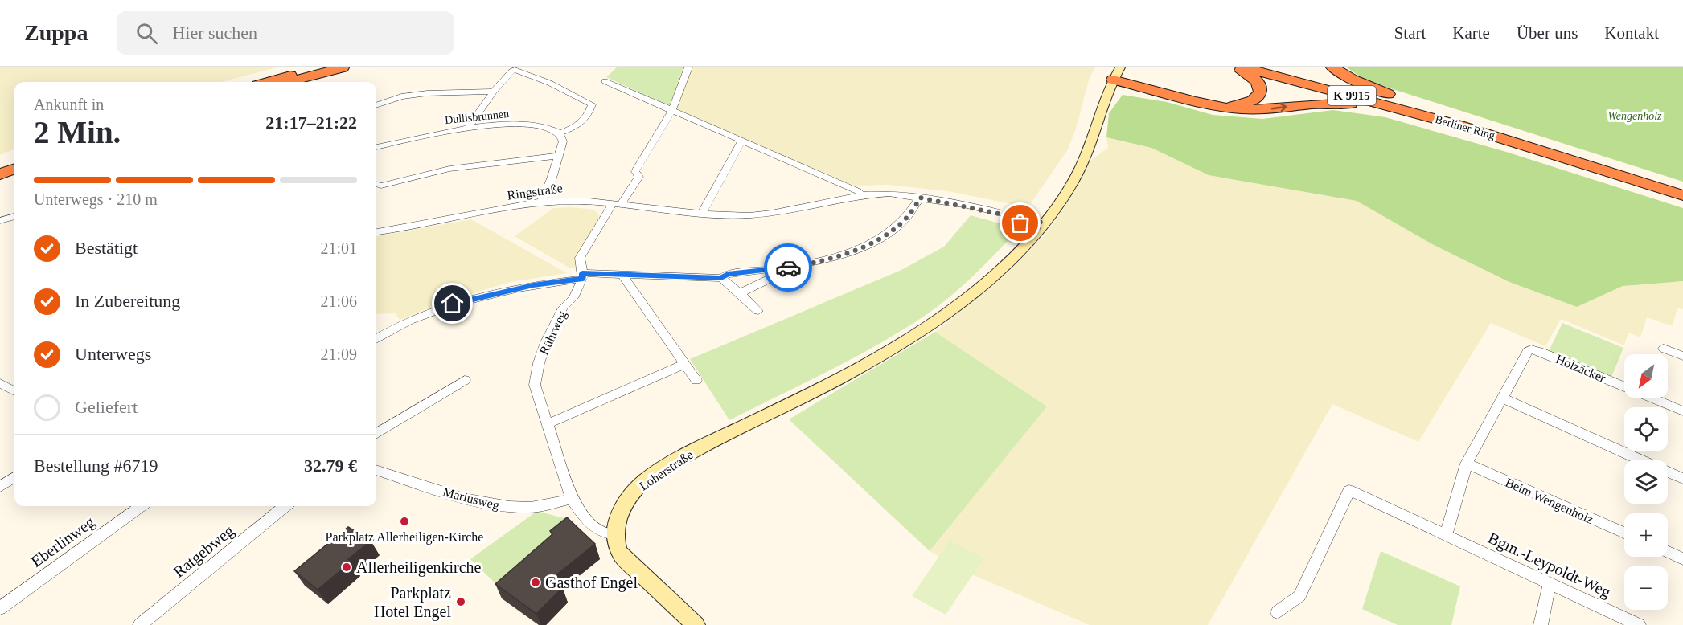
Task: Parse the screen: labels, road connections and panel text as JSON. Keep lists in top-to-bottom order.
{
  "streets": {
    "highway": ["K 9915", "Berliner Ring"],
    "street": [
      "Dullisbrunnen",
      "Ringstraße",
      "Rührweg",
      "Holzäcker",
      "Loherstraße",
      "Mariusweg",
      "Beim Wengenholz",
      "Eberlinweg",
      "Ratgebweg",
      "Bgm.-Leypoldt-Weg"
    ]
  },
  "crossings": [
    ["Ringstraße", "Rührweg"],
    ["Ringstraße", "Loherstraße"],
    ["Rührweg", "Loherstraße"],
    ["Rührweg", "Mariusweg"],
    ["Holzäcker", "Beim Wengenholz"]
  ],
  "parks": ["Wengenholz"],
  "places": [
    "Parkplatz Allerheiligen-Kirche",
    "Allerheiligenkirche",
    "Gasthof Engel",
    "Parkplatz Hotel Engel"
  ],
  "north": "bottom left",
  "page": {
    "header": "Zuppa",
    "search": "Hier suchen",
    "nav": [
      "Start",
      "Karte",
      "Über uns",
      "Kontakt"
    ],
    "heading": ["2 Min.", "Ankunft in", "21:17–21:22"],
    "panel": ["Bestellung #6719", "32.79 €"],
    "bar": "Unterwegs · 210 m",
    "list": [
      ["Bestätigt", "21:01"],
      ["In Zubereitung", "21:06"],
      ["Unterwegs", "21:09"],
      "Geliefert"
    ],
    "map_buttons": ["+", "−"]
  }
}
